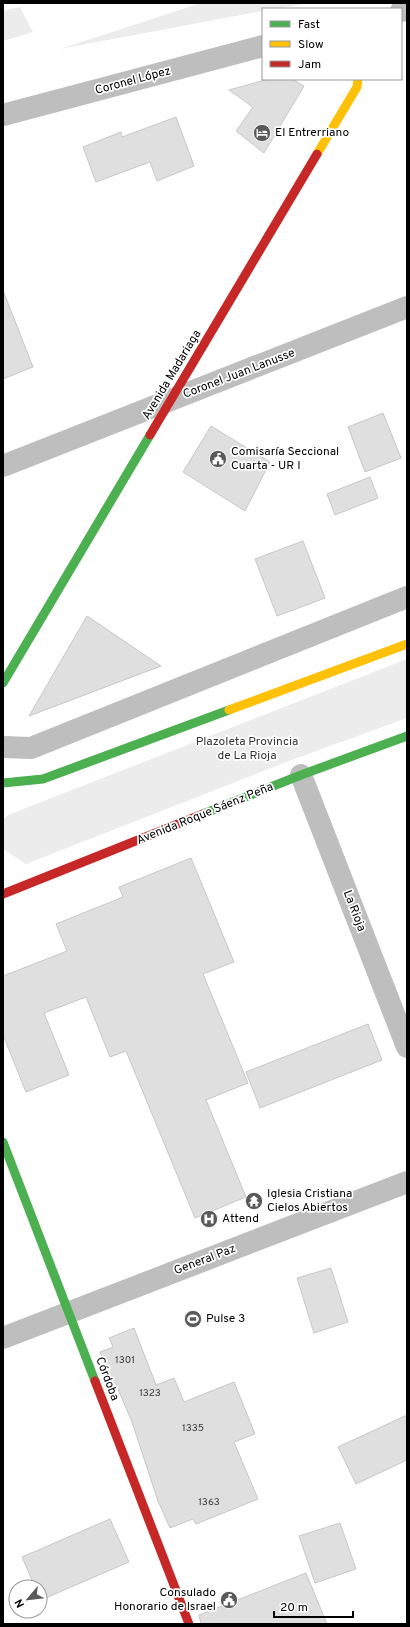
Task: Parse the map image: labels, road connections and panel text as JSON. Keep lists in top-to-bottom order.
{
  "streets": {
    "main road": ["Avenida Madariaga", "Avenida Roque Sáenz Peña", "Córdoba"],
    "street": [
      "Coronel López",
      "Coronel Juan Lanusse",
      "La Rioja",
      "General Paz"
    ]
  },
  "crossings": [
    ["Coronel Juan Lanusse", "Avenida Madariaga"],
    ["Avenida Roque Sáenz Peña", "La Rioja"],
    ["General Paz", "Córdoba"]
  ],
  "parks": ["Plazoleta Provincia de La Rioja"],
  "places": {
    "hotel": ["El Entrerriano"],
    "public building": ["Comisaría Seccional Cuarta - UR I", "Consulado Honorario de Israel"],
    "temple": ["Iglesia Cristiana Cielos Abiertos"],
    "hospital": ["Attend"],
    "sports": ["Pulse 3"]
  },
  "house_numbers": [
    "1301",
    "1323",
    "1335",
    "1363"
  ],
  "legend": ["Fast", "Slow", "Jam"],
  "scale_bar": "20 m",
  "north": "bottom left"
}
